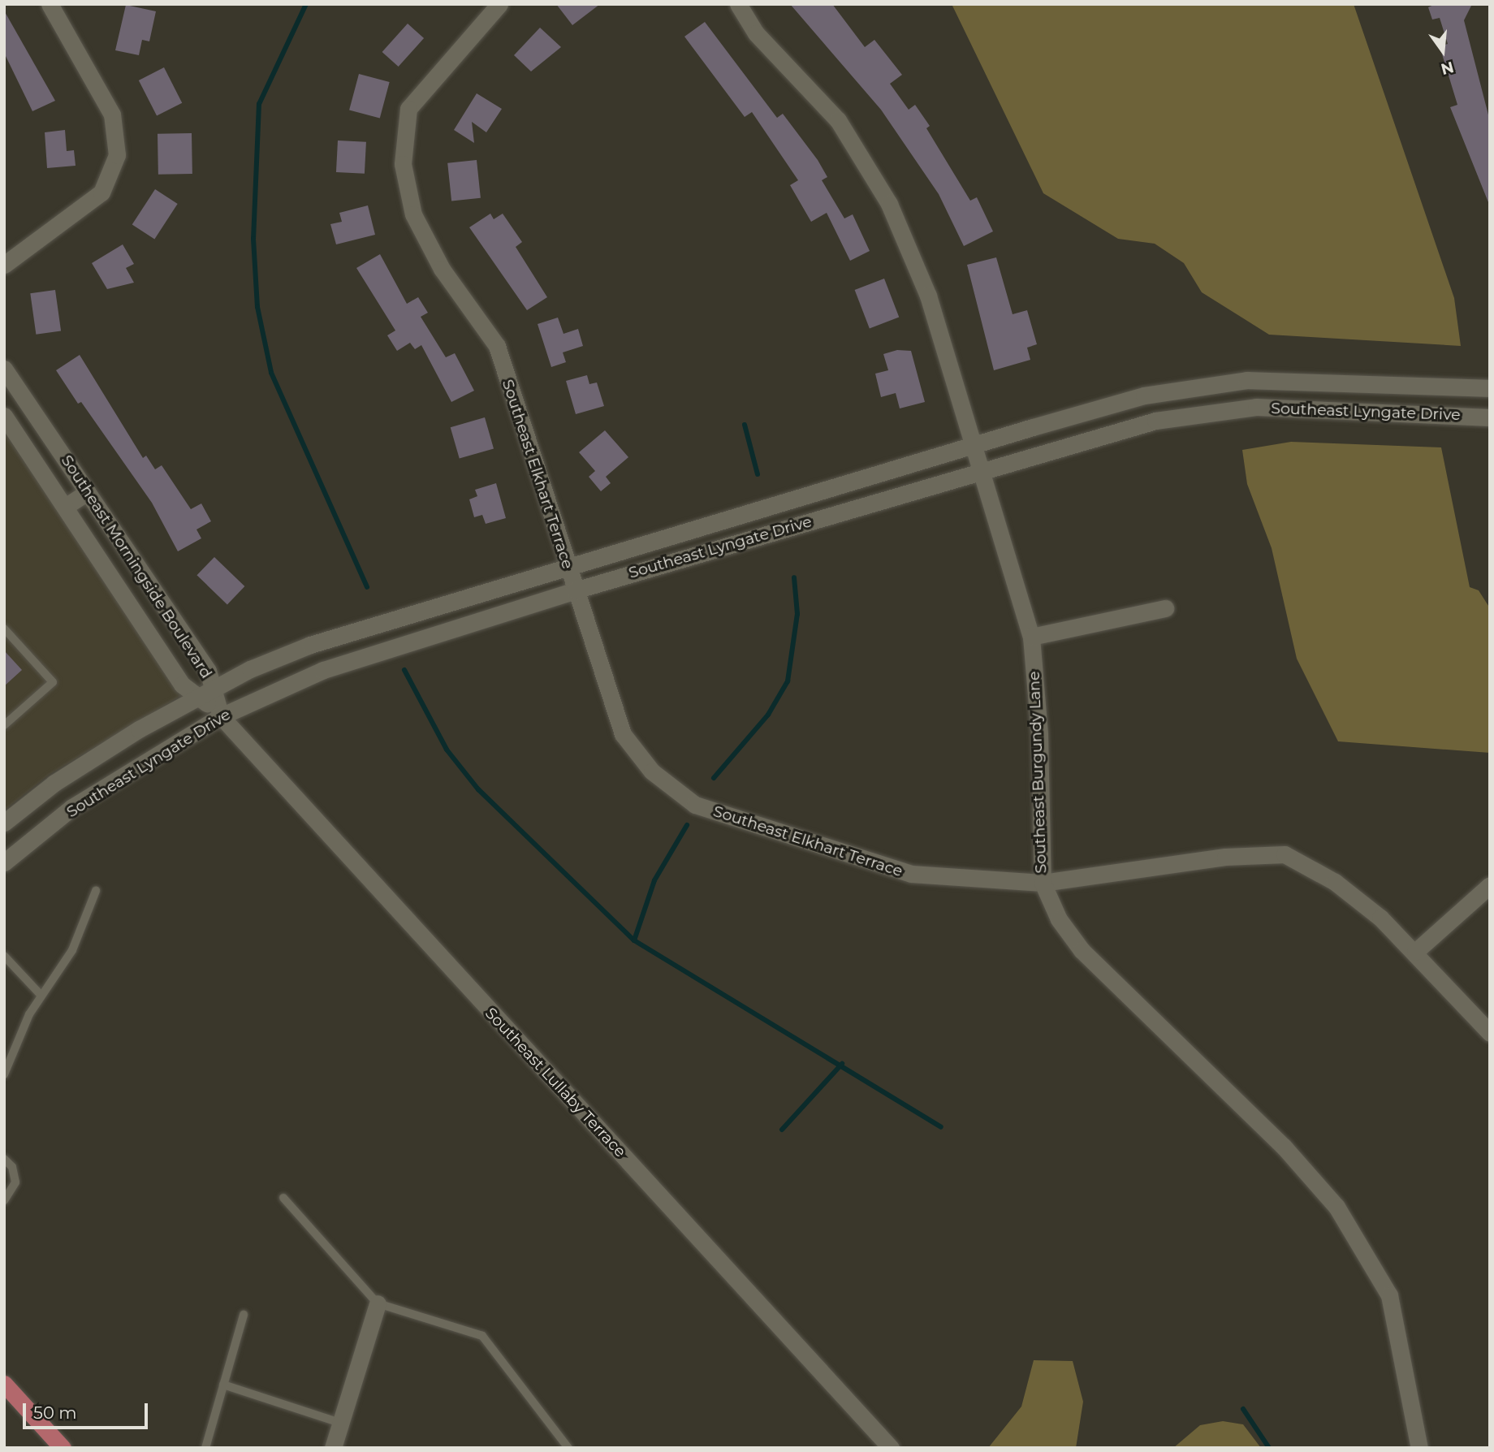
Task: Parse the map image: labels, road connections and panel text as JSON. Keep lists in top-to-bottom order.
{
  "streets": {
    "street": [
      "Southeast Lyngate Drive",
      "Southeast Elkhart Terrace",
      "Southeast Morningside Boulevard",
      "Southeast Burgundy Lane",
      "Southeast Lullaby Terrace"
    ]
  },
  "crossings": [
    ["Southeast Lyngate Drive", "Southeast Elkhart Terrace"],
    ["Southeast Lyngate Drive", "Southeast Morningside Boulevard"],
    ["Southeast Lyngate Drive", "Southeast Burgundy Lane"],
    ["Southeast Lyngate Drive", "Southeast Lullaby Terrace"],
    ["Southeast Elkhart Terrace", "Southeast Burgundy Lane"],
    ["Southeast Morningside Boulevard", "Southeast Lullaby Terrace"]
  ],
  "scale_bar": "50 m",
  "north": "bottom"
}
